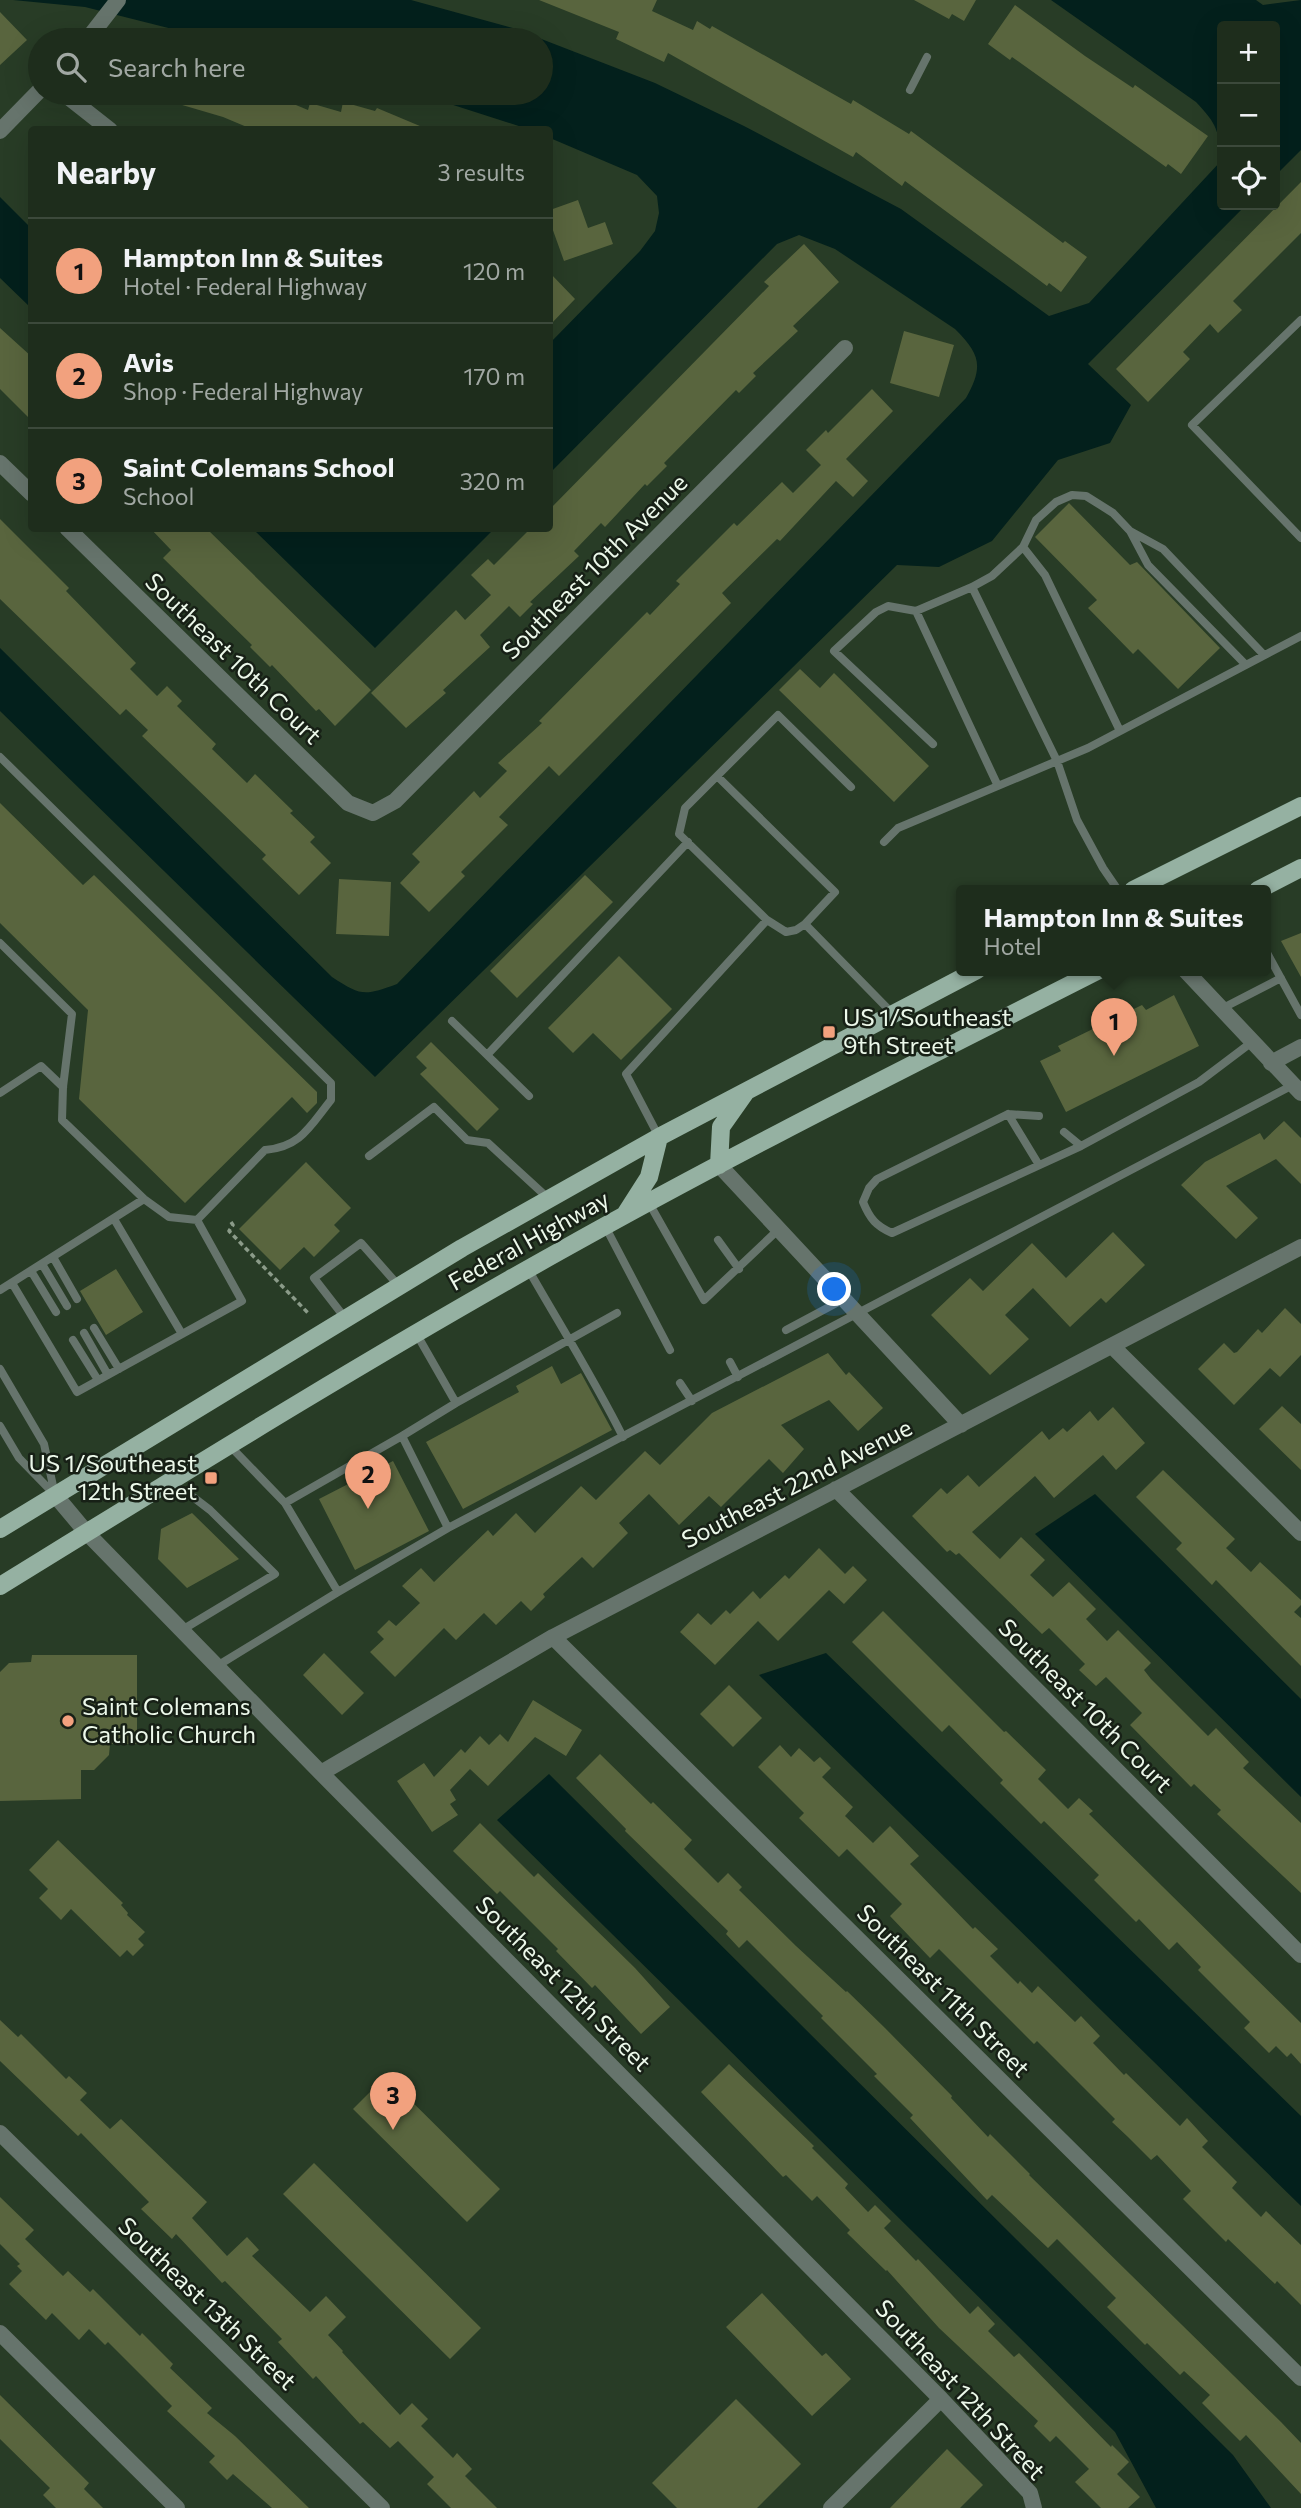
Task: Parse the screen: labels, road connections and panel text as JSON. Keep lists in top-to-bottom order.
{
  "streets": {
    "main road": ["Federal Highway"],
    "street": [
      "Southeast 10th Avenue",
      "Southeast 10th Court",
      "Southeast 22nd Avenue",
      "Southeast 12th Street",
      "Southeast 11th Street",
      "Southeast 13th Street"
    ]
  },
  "crossings": [
    ["Southeast 10th Avenue", "Southeast 10th Court"],
    ["Southeast 10th Court", "Southeast 22nd Avenue"],
    ["Federal Highway", "Southeast 12th Street"],
    ["Southeast 22nd Avenue", "Southeast 12th Street"],
    ["Southeast 22nd Avenue", "Southeast 11th Street"]
  ],
  "places": {
    "transit": ["US 1/Southeast 9th Street", "US 1/Southeast 12th Street"],
    "other": ["Saint Colemans Catholic Church"]
  },
  "page": {
    "map_buttons": ["+", "−"],
    "search": "Search here",
    "heading": ["Nearby", "3 results"],
    "list": [
      {
        "mark": "1",
        "name": "Hampton Inn & Suites",
        "note": "Hotel · Federal Highway",
        "value": "120 m"
      },
      {
        "mark": "2",
        "name": "Avis",
        "note": "Shop · Federal Highway",
        "value": "170 m"
      },
      {
        "mark": "3",
        "name": "Saint Colemans School",
        "note": "School",
        "value": "320 m"
      }
    ],
    "popup": ["Hampton Inn & Suites", "Hotel"],
    "pins": ["1", "2", "3"]
  }
}
